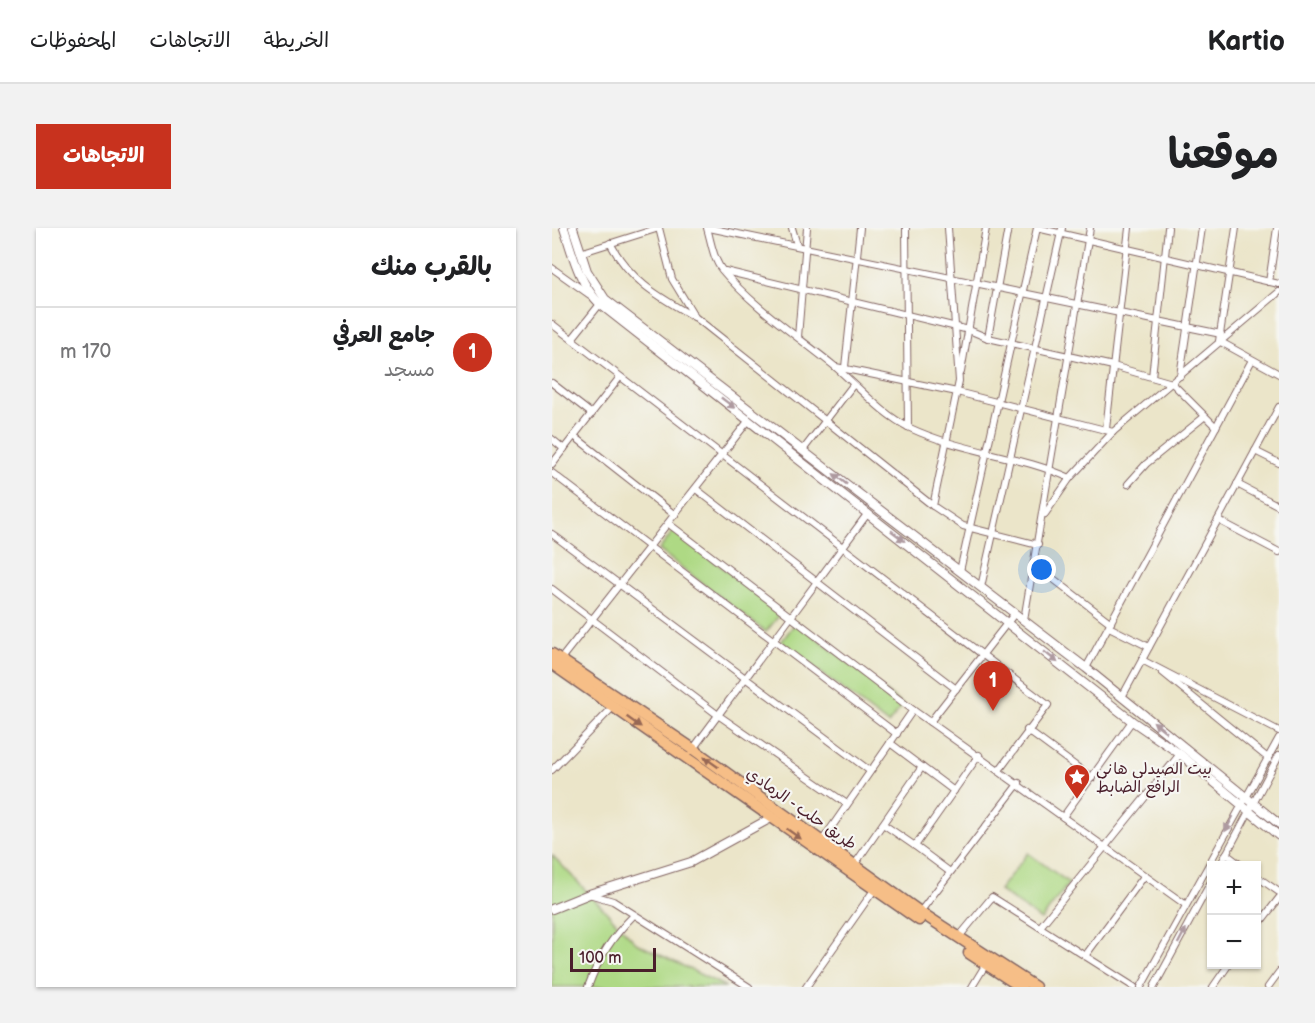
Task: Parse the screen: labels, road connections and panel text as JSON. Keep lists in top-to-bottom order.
{
  "streets": {
    "highway": ["طريق حلب - الرمادي"]
  },
  "places": {
    "place": ["بيت الصيدلي هاني الرافع الضابط"]
  },
  "scale_bar": "100 m",
  "page": {
    "header": "Kartio",
    "nav": ["الخريطة", "الاتجاهات", "المحفوظات"],
    "title": "موقعنا",
    "buttons": "الاتجاهات",
    "heading": "بالقرب منك",
    "list": [
      {
        "mark": "1",
        "name": "جامع العرفي",
        "note": "مسجد",
        "value": "170 m"
      }
    ],
    "pins": "1",
    "map_buttons": ["+", "−"],
    "scale": "100 m"
  }
}
